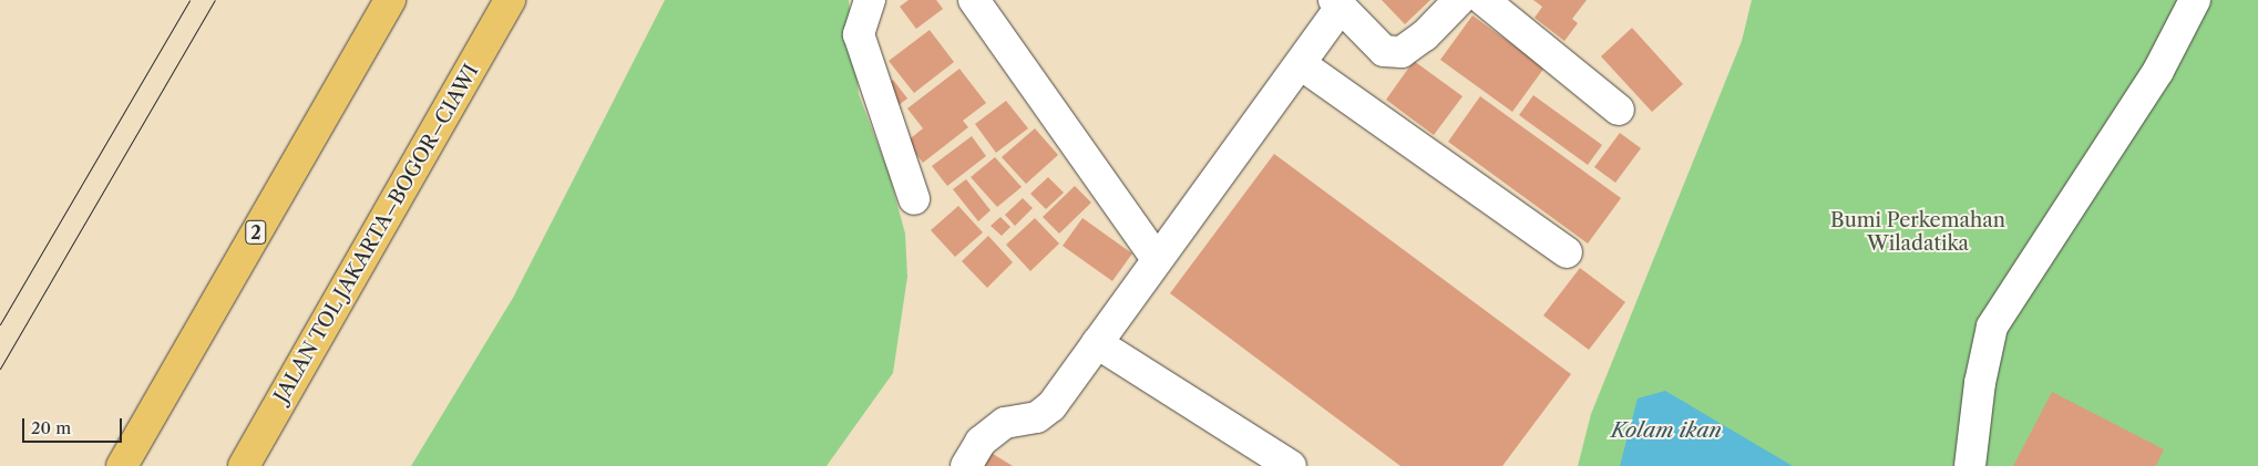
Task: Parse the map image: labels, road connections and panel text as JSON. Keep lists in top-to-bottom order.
{
  "streets": {
    "highway": ["2", "JALAN TOL JAKARTA–BOGOR–CIAWI"]
  },
  "water": ["Kolam ikan"],
  "parks": ["Bumi Perkemahan Wiladatika"],
  "scale_bar": "20 m"
}
